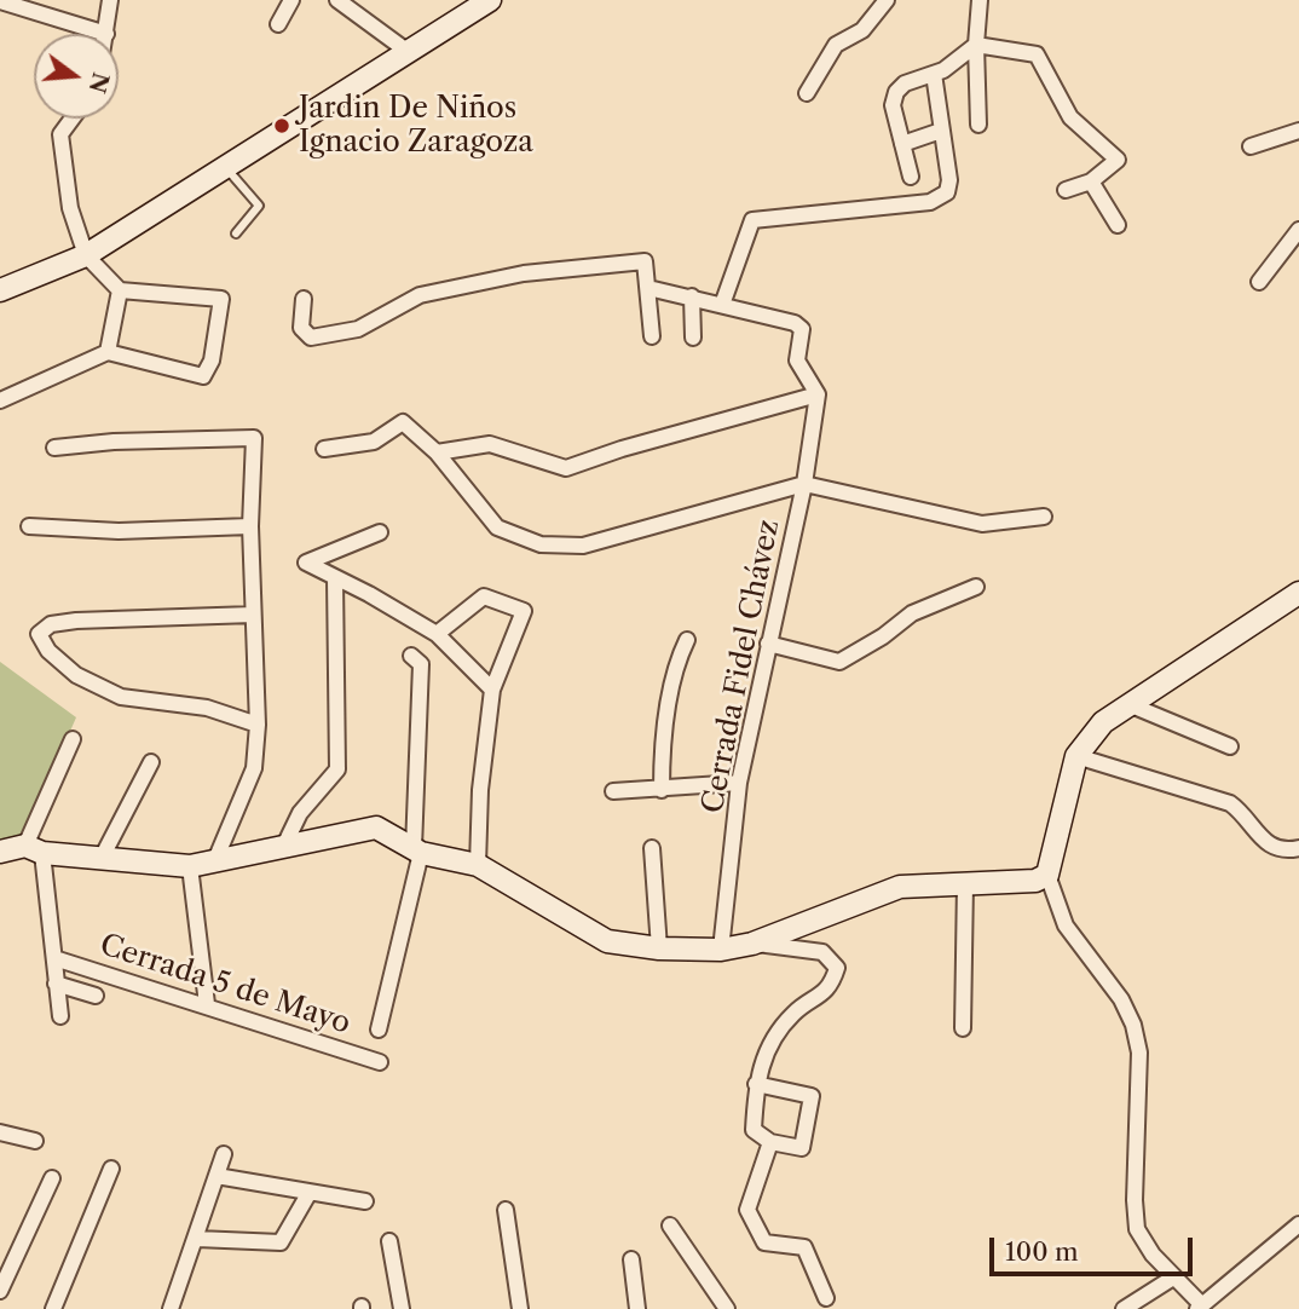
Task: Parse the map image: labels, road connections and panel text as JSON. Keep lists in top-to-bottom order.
{
  "streets": {
    "street": ["Cerrada Fidel Chávez", "Cerrada 5 de Mayo"]
  },
  "places": ["Jardin De Niños Ignacio Zaragoza"],
  "scale_bar": "100 m",
  "north": "right"
}
